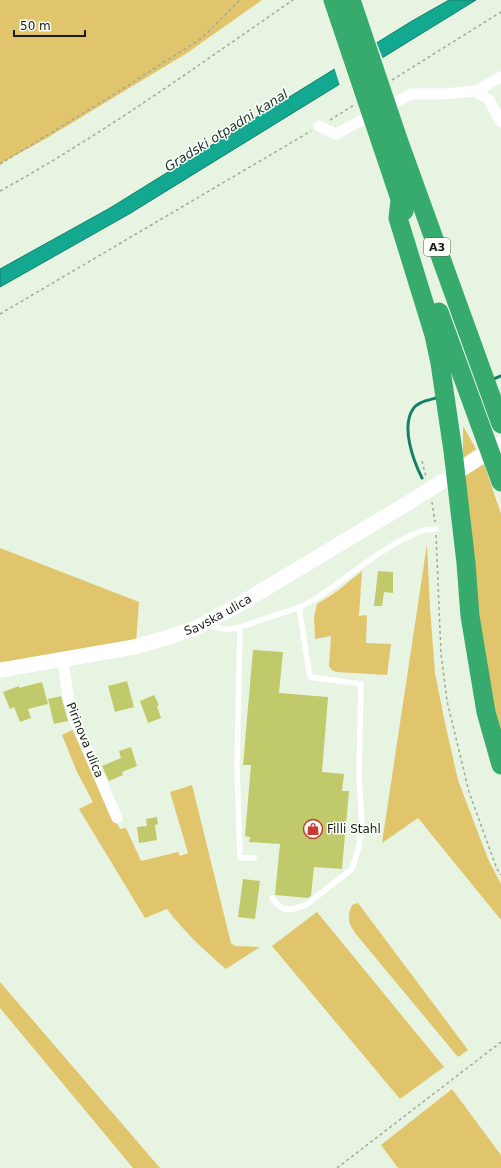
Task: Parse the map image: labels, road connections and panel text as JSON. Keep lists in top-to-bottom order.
{
  "streets": {
    "highway": ["A3"],
    "main road": ["Savska ulica"],
    "street": ["Pirinova ulica"]
  },
  "crossings": [
    ["Savska ulica", "Pirinova ulica"]
  ],
  "water": ["Gradski otpadni kanal"],
  "places": {
    "shop": ["Filli Stahl"]
  },
  "scale_bar": "50 m"
}
